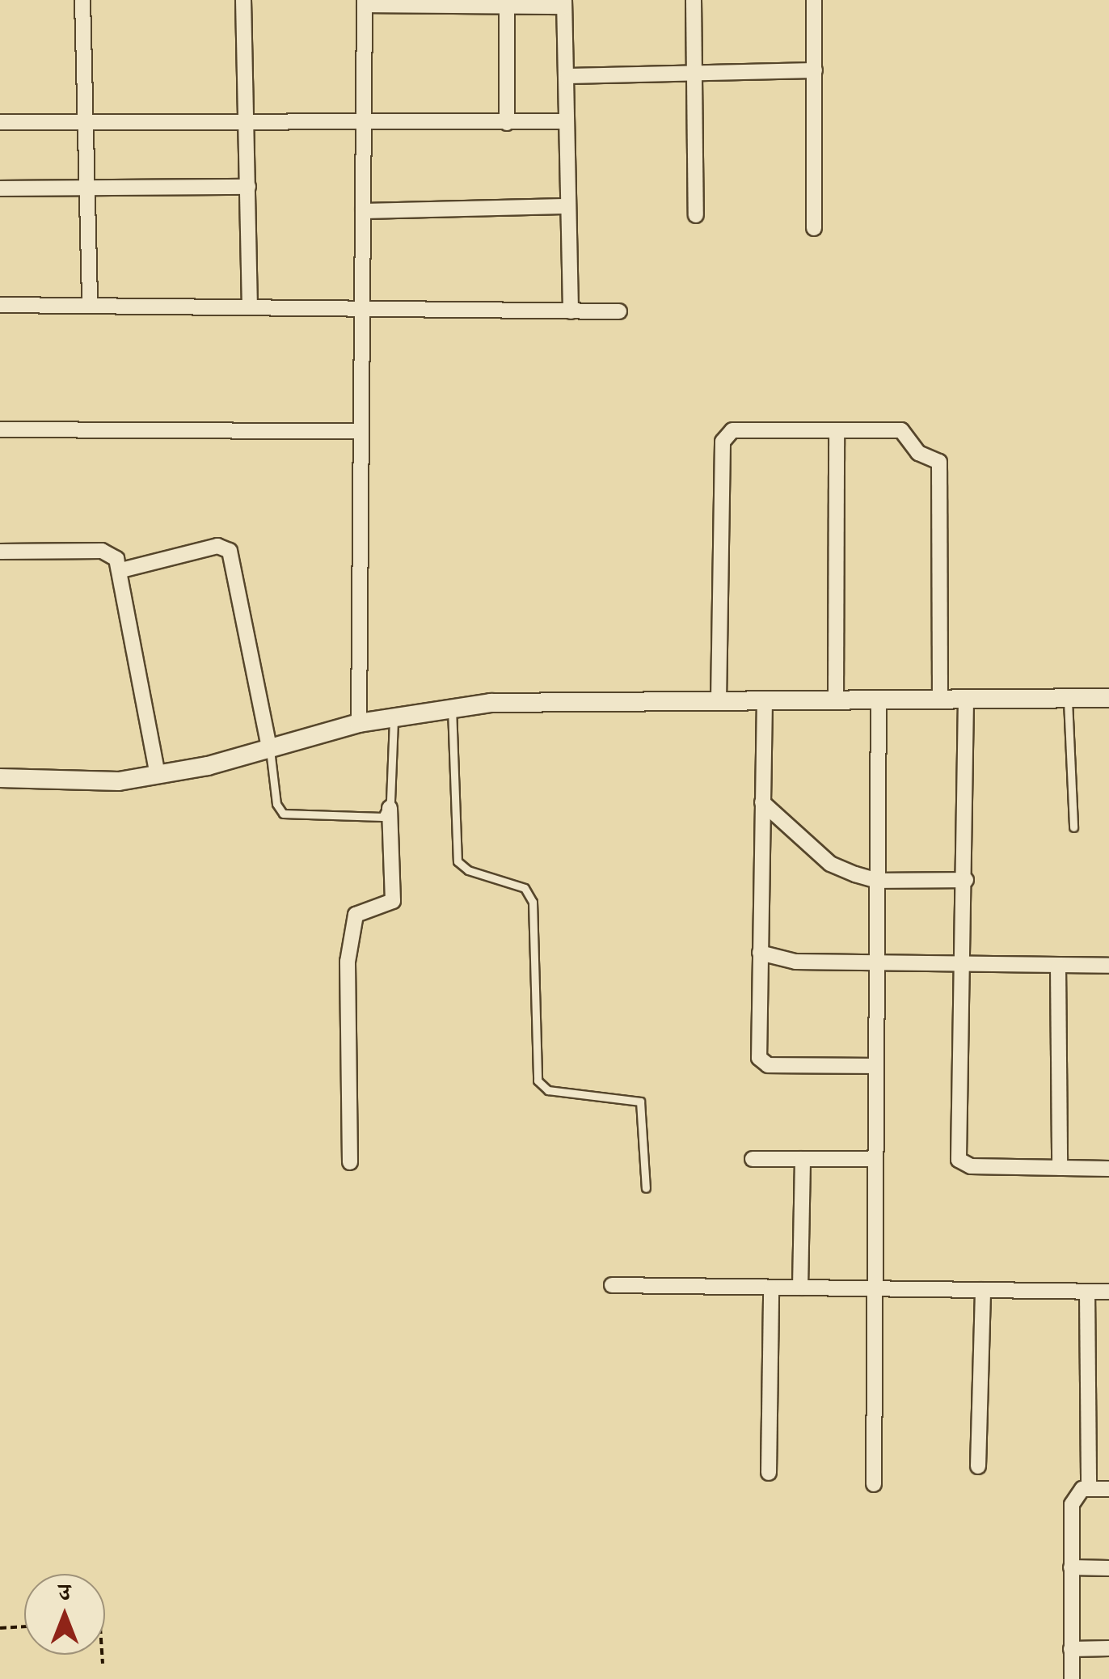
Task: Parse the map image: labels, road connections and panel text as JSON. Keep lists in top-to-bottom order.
{
  "north": "top"
}
